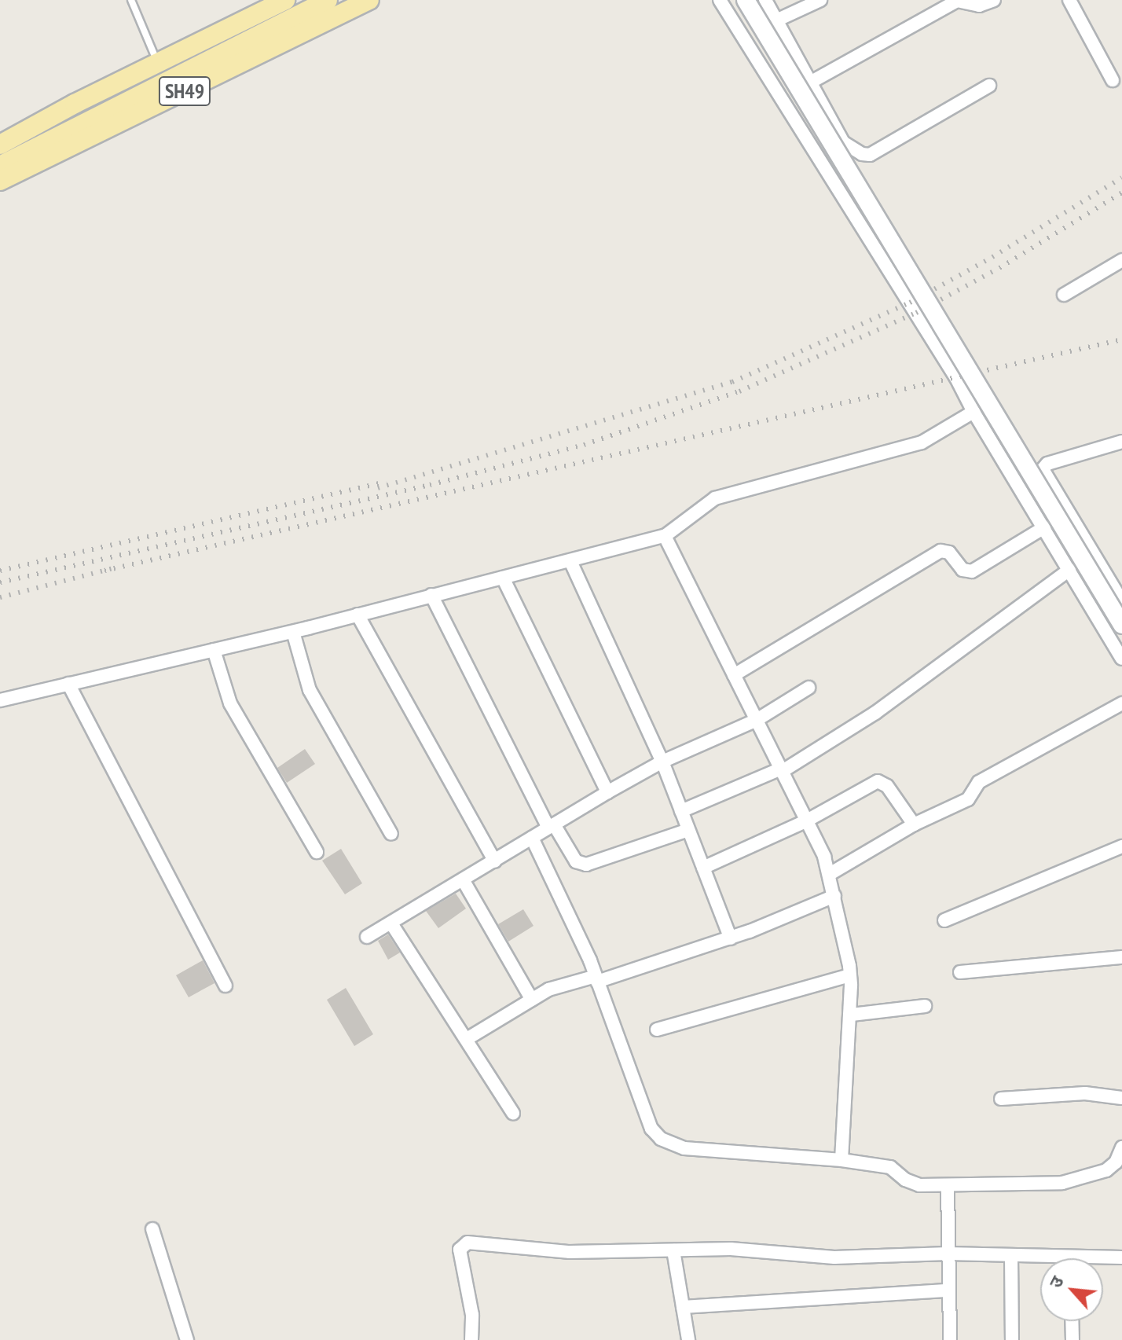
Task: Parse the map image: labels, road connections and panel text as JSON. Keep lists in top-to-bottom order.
{
  "streets": {
    "main road": ["SH49"]
  },
  "north": "top left"
}
